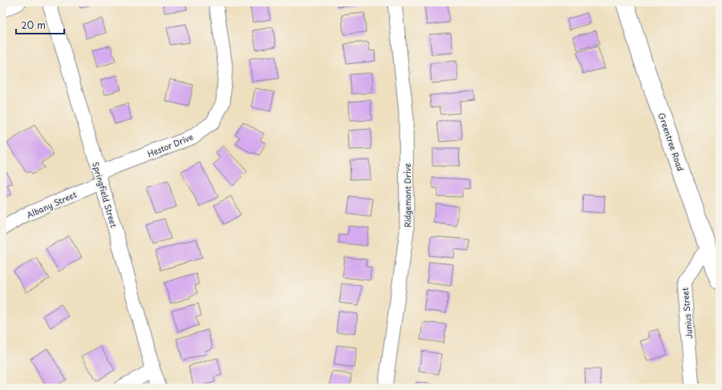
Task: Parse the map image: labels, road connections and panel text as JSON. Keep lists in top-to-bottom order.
{
  "streets": {
    "main road": ["Greentree Road"],
    "street": [
      "Hestor Drive",
      "Springfield Street",
      "Ridgemont Drive",
      "Albany Street",
      "Junius Street"
    ]
  },
  "crossings": [
    ["Greentree Road", "Junius Street"],
    ["Hestor Drive", "Springfield Street"],
    ["Hestor Drive", "Albany Street"],
    ["Springfield Street", "Albany Street"]
  ],
  "scale_bar": "20 m"
}
